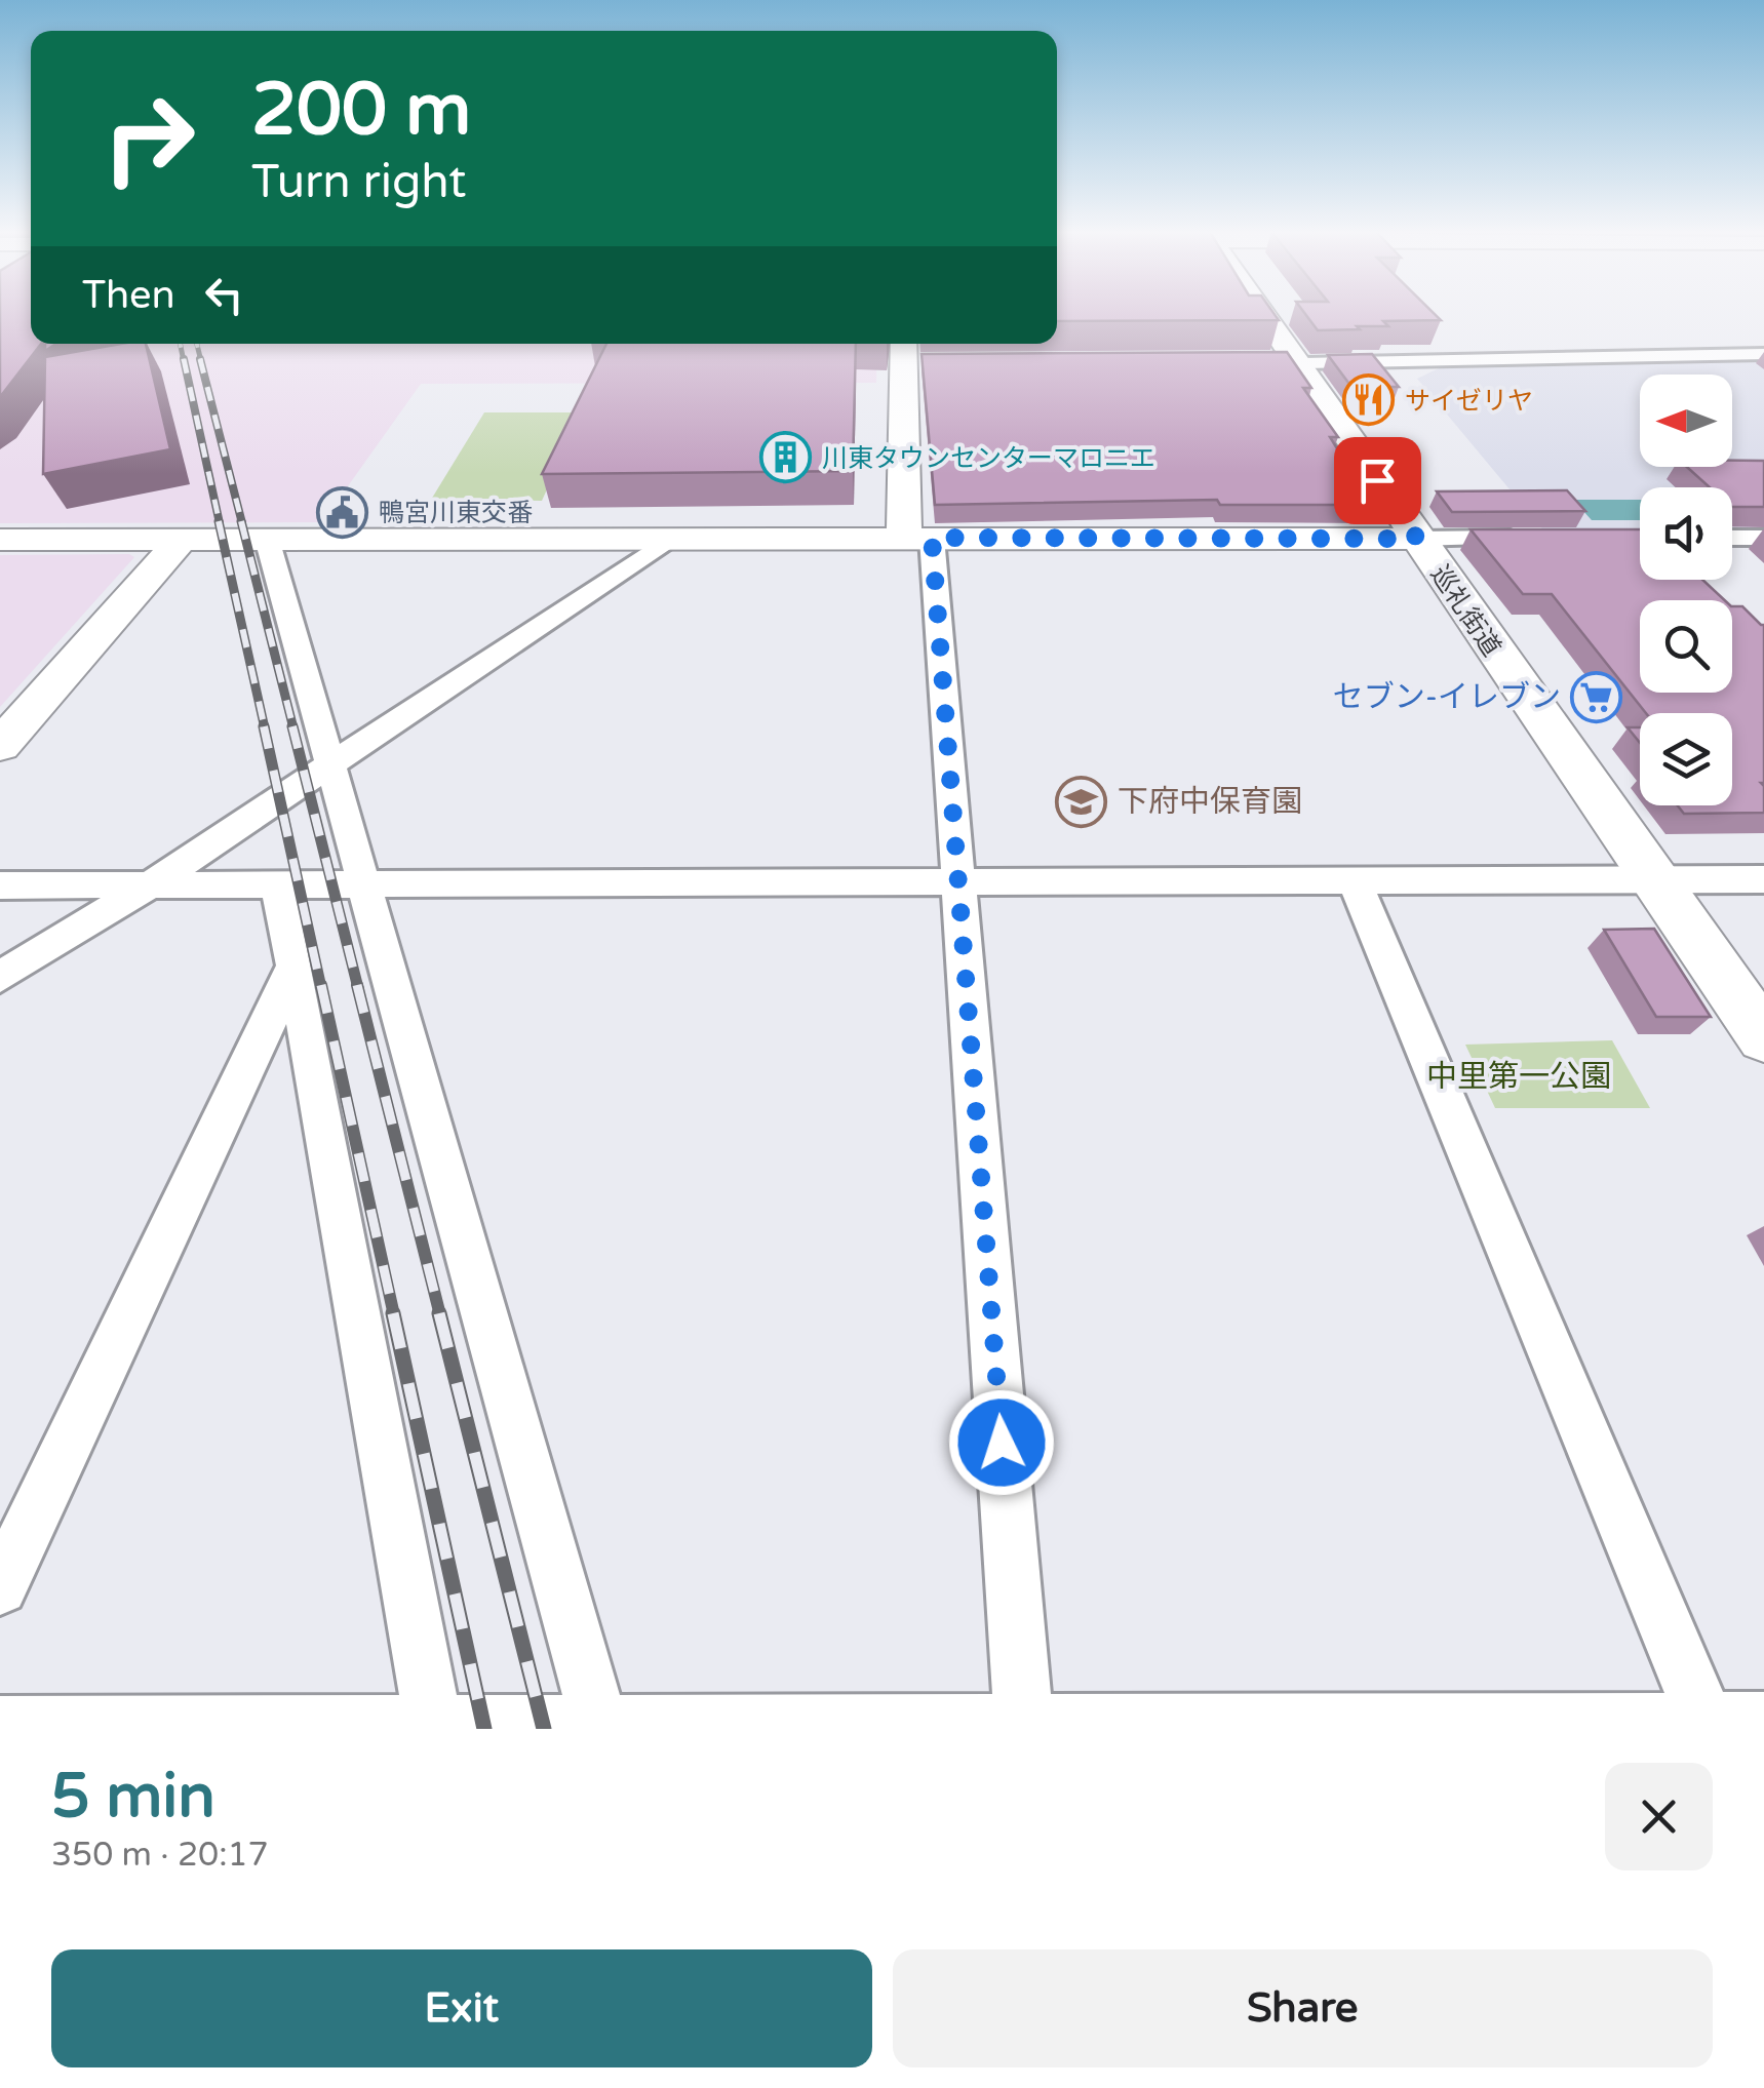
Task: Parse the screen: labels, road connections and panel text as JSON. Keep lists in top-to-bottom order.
{
  "streets": {
    "street": ["巡礼街道"]
  },
  "parks": ["中里第一公園"],
  "places": {
    "restaurant": ["サイゼリヤ"],
    "building": ["川東タウンセンターマロニエ"],
    "public building": ["鴨宮川東交番"],
    "supermarket": ["セブン-イレブン"],
    "school or university": ["下府中保育園"]
  },
  "north": "left",
  "page": {
    "turn": ["200 m", "Turn right"],
    "then": "Then",
    "heading": ["5 min", "350 m · 20:17"],
    "buttons": ["Exit", "Share"]
  }
}
